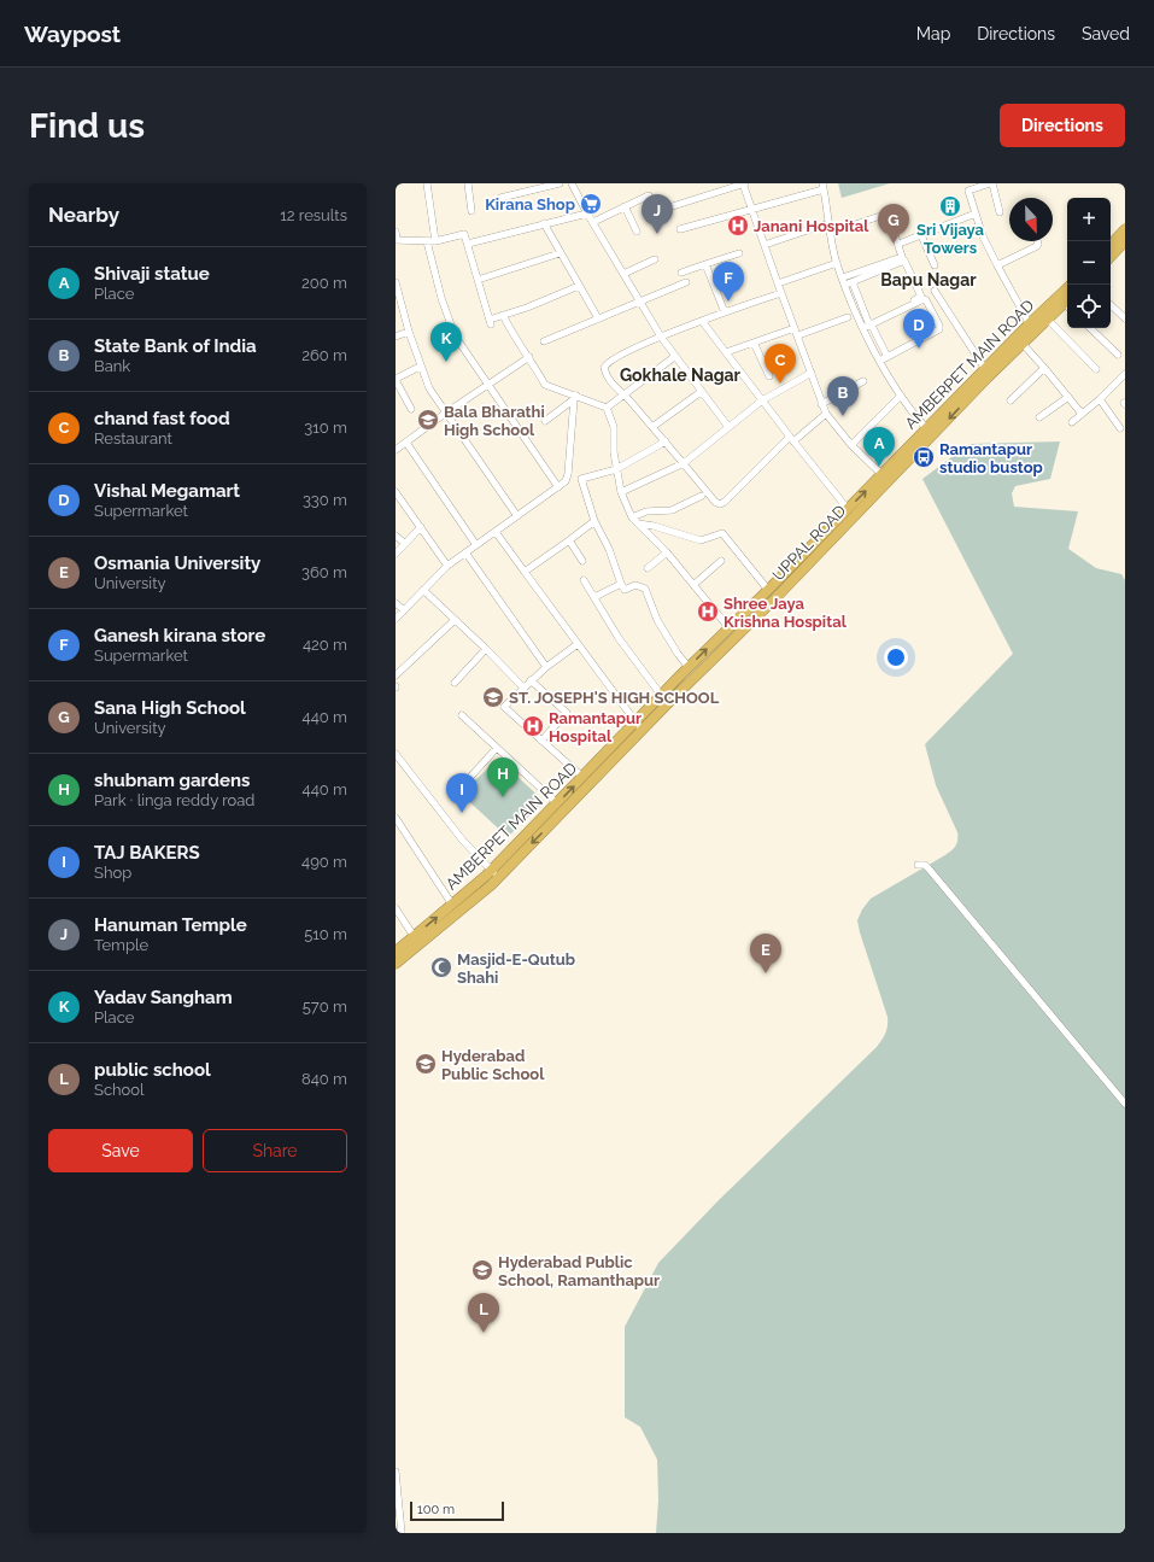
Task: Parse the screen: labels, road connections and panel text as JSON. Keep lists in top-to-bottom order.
{
  "streets": {
    "highway": ["AMBERPET MAIN ROAD", "UPPAL ROAD"]
  },
  "crossings": [
    ["AMBERPET MAIN ROAD", "UPPAL ROAD"]
  ],
  "districts": ["Bapu Nagar", "Gokhale Nagar"],
  "places": {
    "supermarket": ["Kirana Shop"],
    "building": ["Sri Vijaya Towers"],
    "hospital": ["Janani Hospital", "Shree Jaya Krishna Hospital", "Ramantapur Hospital"],
    "school or university": [
      "Bala Bharathi High School",
      "ST. JOSEPH'S HIGH SCHOOL",
      "Hyderabad Public School",
      "Hyderabad Public School, Ramanthapur"
    ],
    "bus stop": ["Ramantapur studio bustop"],
    "mosque": ["Masjid-E-Qutub Shahi"]
  },
  "scale_bar": "100 m",
  "north": "bottom",
  "page": {
    "header": "Waypost",
    "nav": ["Map", "Directions", "Saved"],
    "buttons": [
      "Directions",
      ["Save", "Share"]
    ],
    "title": "Find us",
    "heading": ["Nearby", "12 results"],
    "pins": [
      "J",
      "G",
      "F",
      "D",
      "K",
      "C",
      "B",
      "A",
      "H",
      "I",
      "E",
      "L"
    ],
    "map_buttons": ["+", "−"],
    "list": [
      {
        "mark": "A",
        "name": "Shivaji statue",
        "note": "Place",
        "value": "200 m"
      },
      {
        "mark": "B",
        "name": "State Bank of India",
        "note": "Bank",
        "value": "260 m"
      },
      {
        "mark": "C",
        "name": "chand fast food",
        "note": "Restaurant",
        "value": "310 m"
      },
      {
        "mark": "D",
        "name": "Vishal Megamart",
        "note": "Supermarket",
        "value": "330 m"
      },
      {
        "mark": "E",
        "name": "Osmania University",
        "note": "University",
        "value": "360 m"
      },
      {
        "mark": "F",
        "name": "Ganesh kirana store",
        "note": "Supermarket",
        "value": "420 m"
      },
      {
        "mark": "G",
        "name": "Sana High School",
        "note": "University",
        "value": "440 m"
      },
      {
        "mark": "H",
        "name": "shubnam gardens",
        "note": "Park · linga reddy road",
        "value": "440 m"
      },
      {
        "mark": "I",
        "name": "TAJ BAKERS",
        "note": "Shop",
        "value": "490 m"
      },
      {
        "mark": "J",
        "name": "Hanuman Temple",
        "note": "Temple",
        "value": "510 m"
      },
      {
        "mark": "K",
        "name": "Yadav Sangham",
        "note": "Place",
        "value": "570 m"
      },
      {
        "mark": "L",
        "name": "public school",
        "note": "School",
        "value": "840 m"
      }
    ],
    "scale": "100 m"
  }
}
